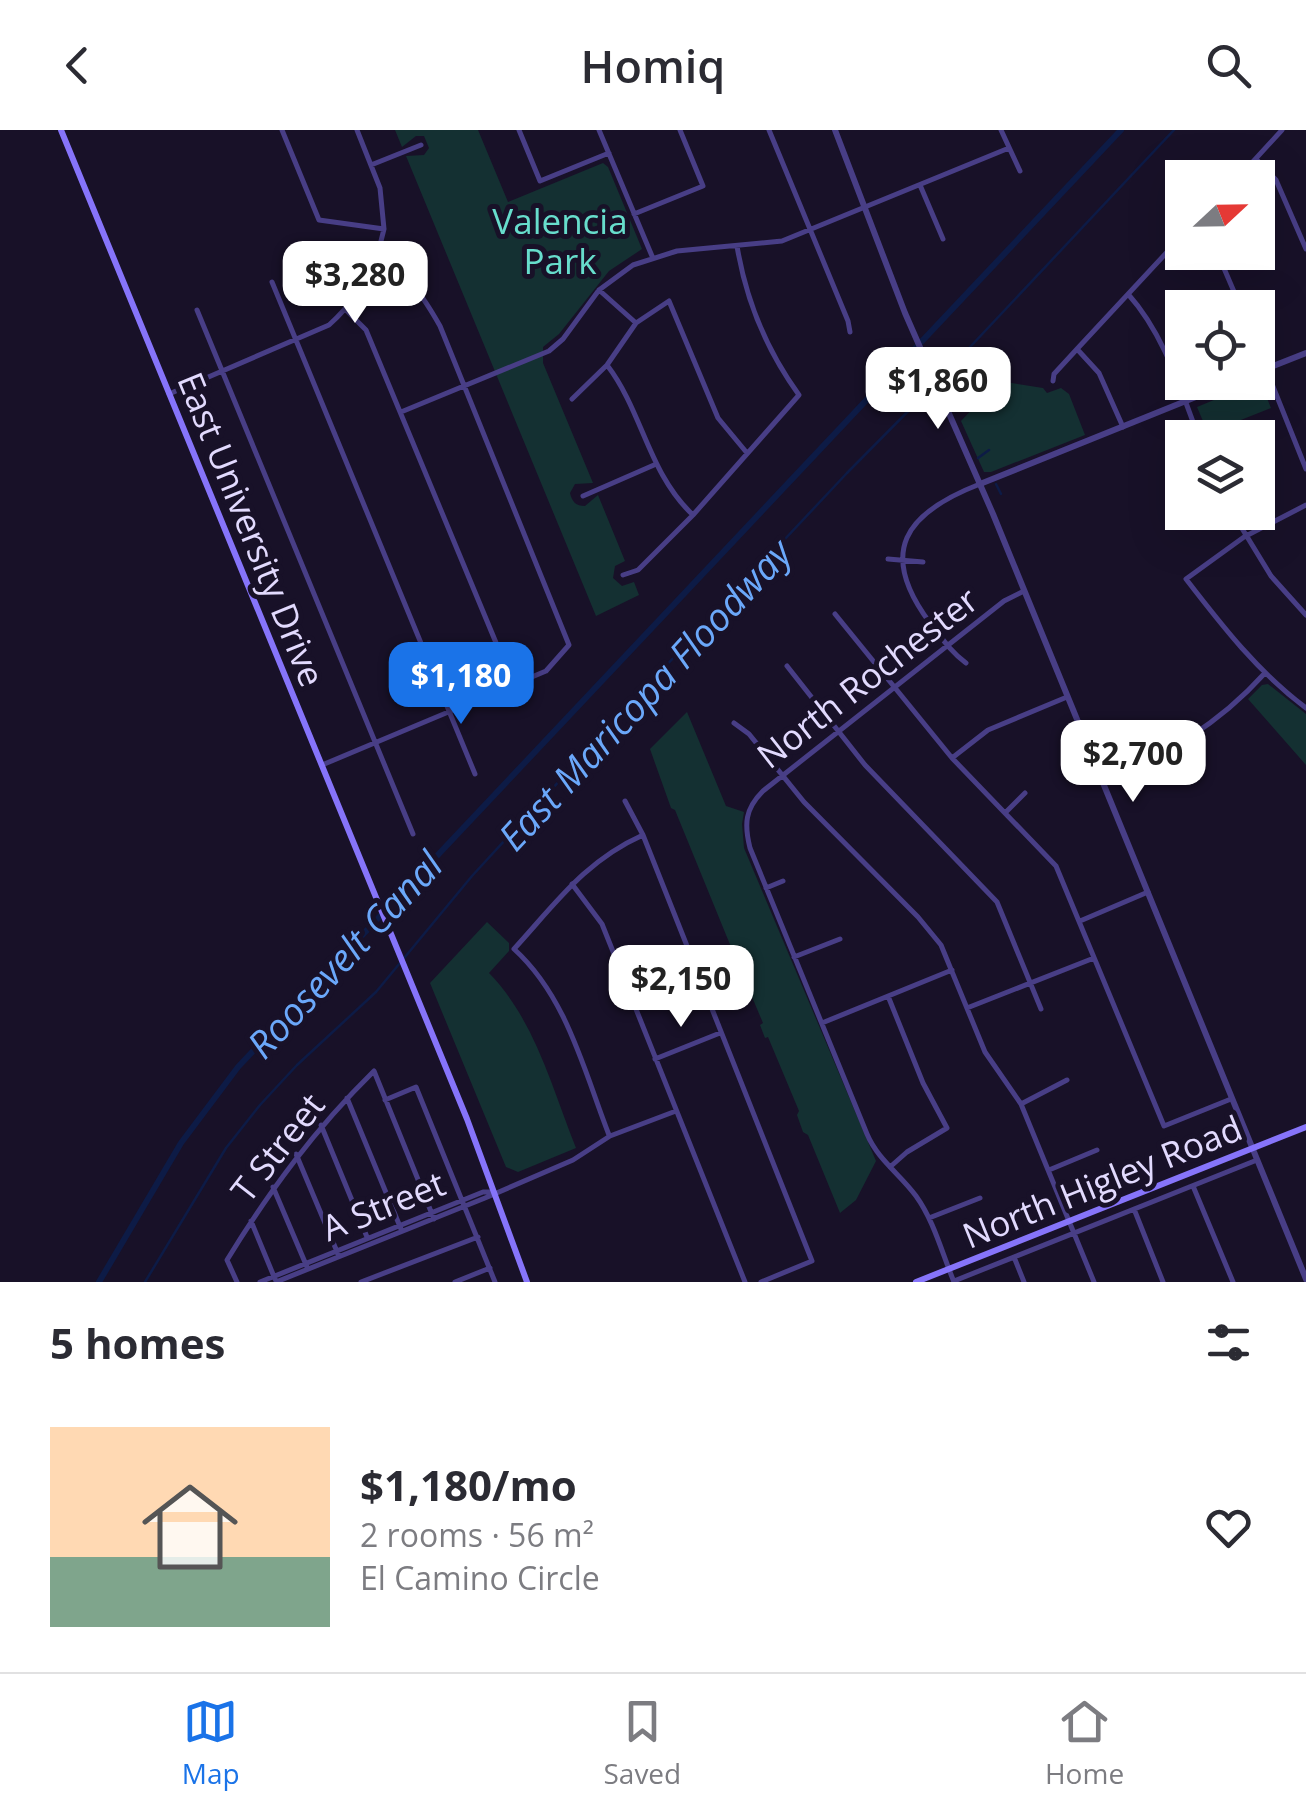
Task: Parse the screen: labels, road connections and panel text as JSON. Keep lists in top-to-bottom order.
{
  "streets": {
    "main road": ["East University Drive", "North Higley Road"],
    "street": ["North Rochester", "T Street", "A Street"]
  },
  "crossings": [
    ["East University Drive", "A Street"]
  ],
  "water": ["East Maricopa Floodway", "Roosevelt Canal"],
  "parks": ["Valencia Park"],
  "north": "right",
  "page": {
    "header": "Homiq",
    "price": [
      "$3,280",
      "$1,860",
      "$1,180",
      "$2,700",
      "$2,150"
    ],
    "heading": "5 homes",
    "list": [
      {
        "name": "$1,180/mo",
        "note": "2 rooms · 56 m² · El Camino Circle"
      }
    ],
    "tabs": ["Map", "Saved", "Home"]
  }
}
